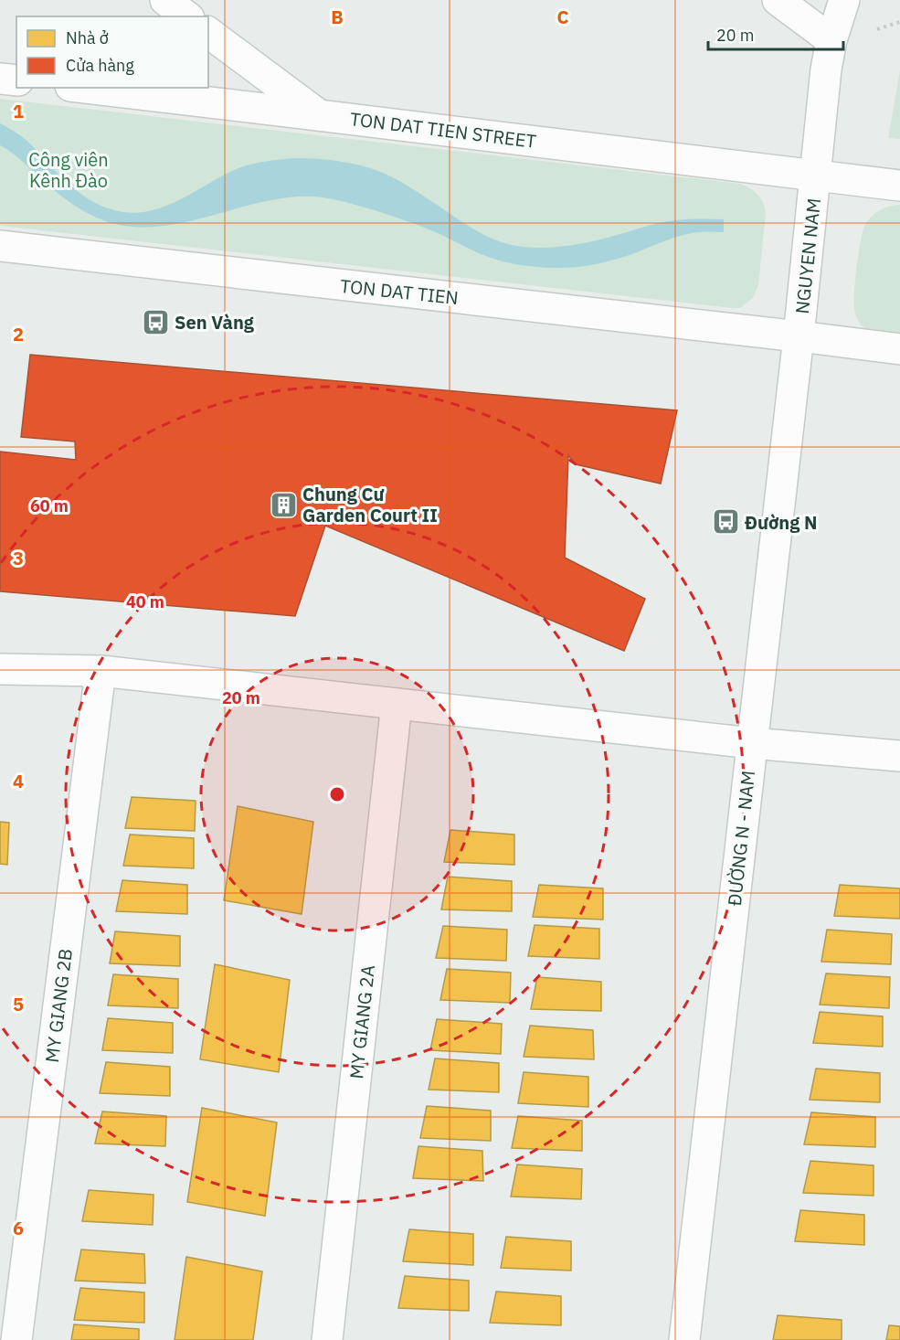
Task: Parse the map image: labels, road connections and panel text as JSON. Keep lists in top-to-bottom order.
{
  "streets": {
    "street": [
      "TON DAT TIEN STREET",
      "NGUYEN NAM",
      "TON DAT TIEN",
      "ĐƯỜNG N - NAM",
      "MY GIANG 2B",
      "MY GIANG 2A"
    ]
  },
  "crossings": [
    ["TON DAT TIEN STREET", "NGUYEN NAM"],
    ["NGUYEN NAM", "TON DAT TIEN"],
    ["NGUYEN NAM", "ĐƯỜNG N - NAM"],
    ["TON DAT TIEN", "ĐƯỜNG N - NAM"]
  ],
  "parks": ["Công viên Kênh Đào"],
  "places": {
    "bus stop": ["Sen Vàng", "Đường N"],
    "building": ["Chung Cư Garden Court II"]
  },
  "legend": ["Nhà ở", "Cửa hàng"],
  "scale_bar": "20 m",
  "grid": {
    "columns": ["B", "C"],
    "rows": [
      "1",
      "2",
      "3",
      "4",
      "5",
      "6"
    ]
  },
  "rings": ["60 m", "40 m", "20 m"]
}
